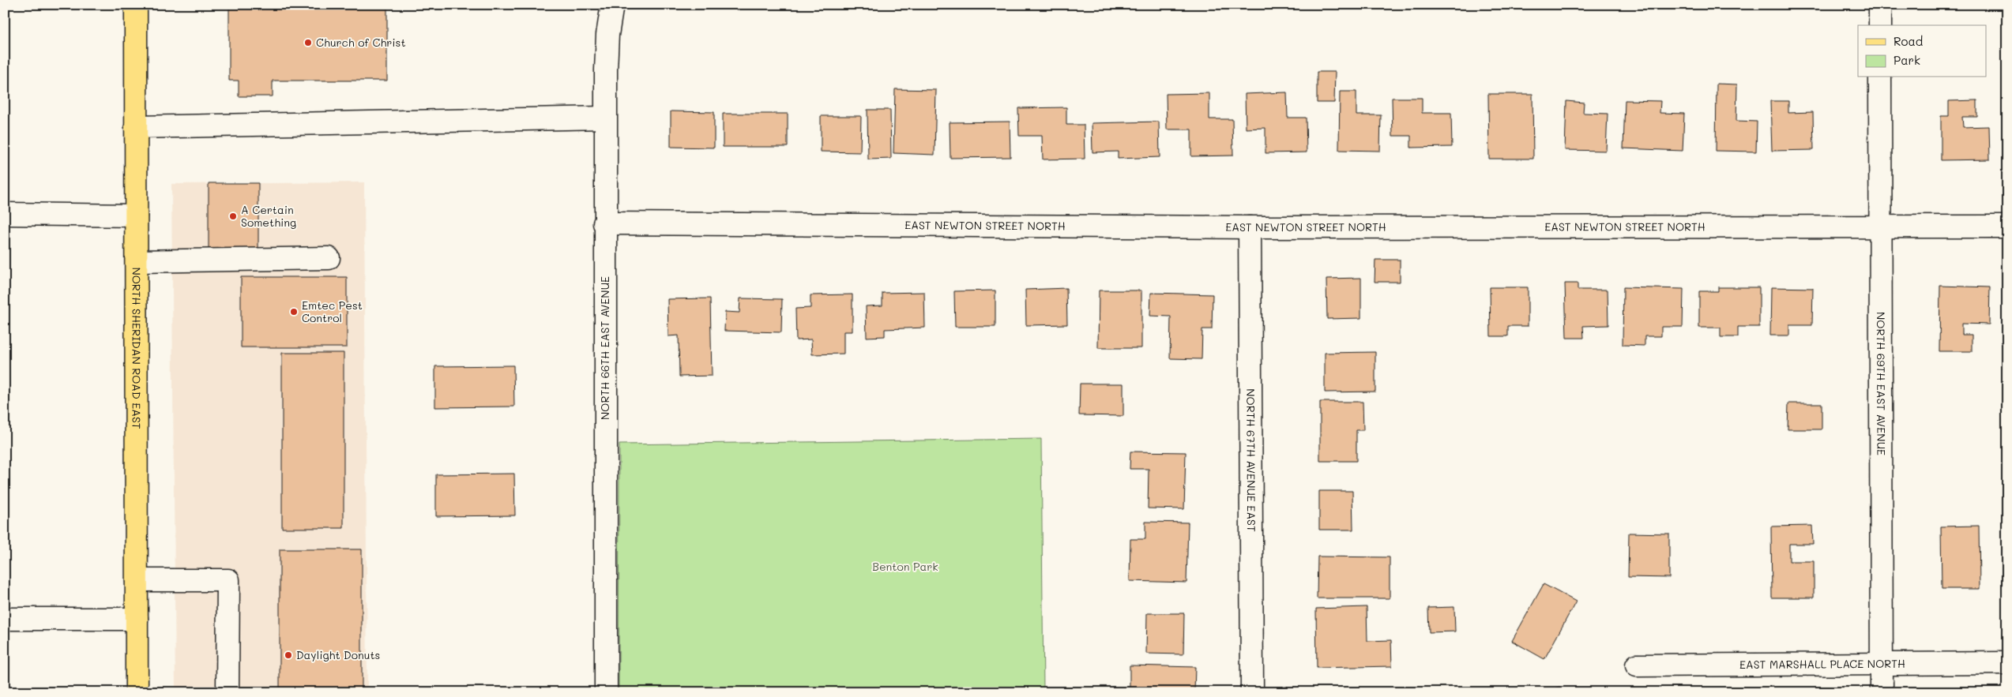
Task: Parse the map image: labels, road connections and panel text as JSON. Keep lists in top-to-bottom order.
{
  "streets": {
    "main road": ["NORTH SHERIDAN ROAD EAST"],
    "street": [
      "EAST NEWTON STREET NORTH",
      "NORTH 66TH EAST AVENUE",
      "NORTH 69TH EAST AVENUE",
      "NORTH 67TH AVENUE EAST",
      "EAST MARSHALL PLACE NORTH"
    ]
  },
  "crossings": [
    ["EAST NEWTON STREET NORTH", "NORTH 66TH EAST AVENUE"],
    ["EAST NEWTON STREET NORTH", "NORTH 69TH EAST AVENUE"],
    ["EAST NEWTON STREET NORTH", "NORTH 67TH AVENUE EAST"],
    ["NORTH 69TH EAST AVENUE", "EAST MARSHALL PLACE NORTH"]
  ],
  "parks": ["Benton Park"],
  "places": [
    "Church of Christ",
    "A Certain Something",
    "Emtec Pest Control",
    "Daylight Donuts"
  ],
  "legend": ["Road", "Park"]
}
